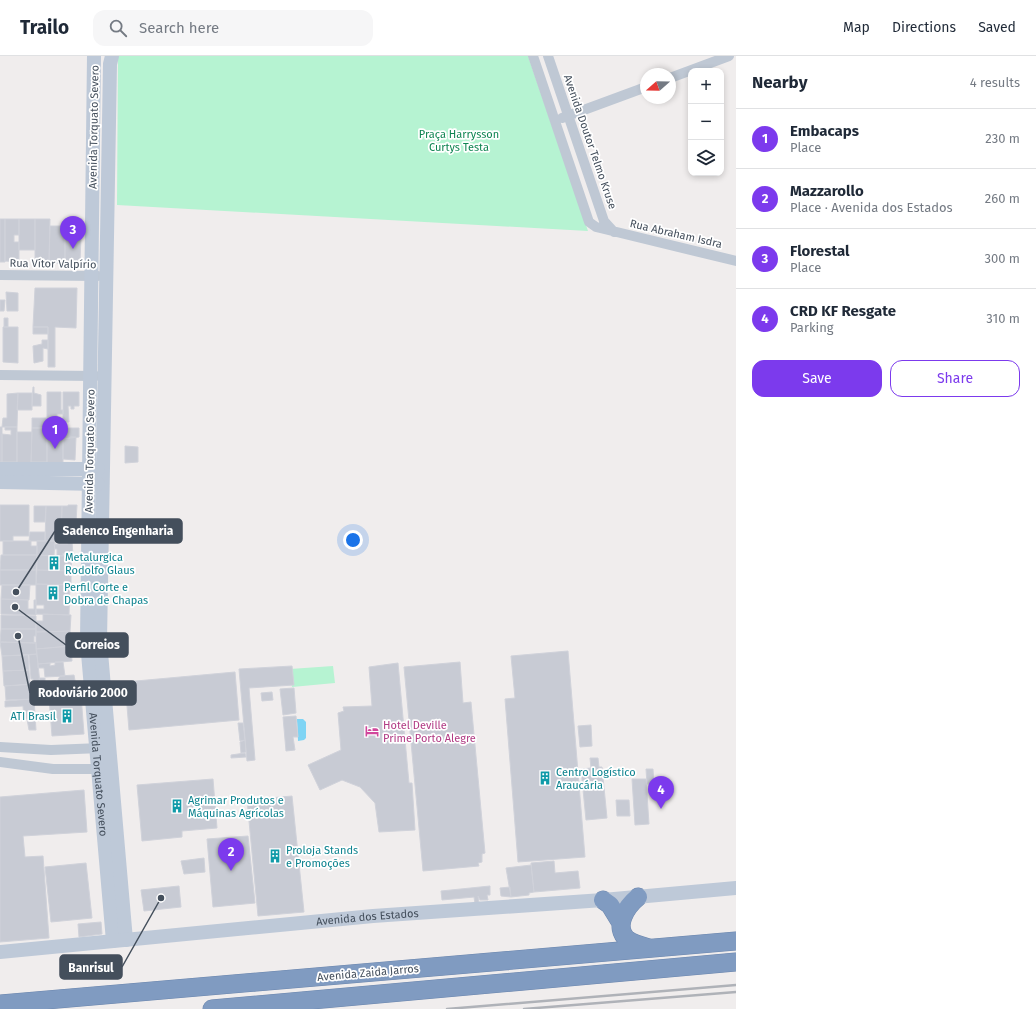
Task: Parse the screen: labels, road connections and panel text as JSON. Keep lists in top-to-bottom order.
{
  "streets": {
    "highway": ["Avenida Zaida Jarros"],
    "street": [
      "Avenida Torquato Severo",
      "Avenida Doutor Telmo Kruse",
      "Rua Abraham Isdra",
      "Rua Vítor Valpírio",
      "Avenida dos Estados"
    ]
  },
  "crossings": [
    ["Avenida Torquato Severo", "Rua Vítor Valpírio"],
    ["Avenida Torquato Severo", "Avenida dos Estados"],
    ["Avenida Doutor Telmo Kruse", "Rua Abraham Isdra"]
  ],
  "parks": ["Praça Harrysson Curtys Testa"],
  "places": {
    "building": [
      "Metalurgica Rodolfo Glaus",
      "Perfil Corte e Dobra de Chapas",
      "ATI Brasil",
      "Centro Logístico Araucária",
      "Agrimar Produtos e Máquinas Agrícolas",
      "Proloja Stands e Promoções"
    ],
    "other": [
      "Sadenco Engenharia",
      "Correios",
      "Rodoviário 2000",
      "Banrisul"
    ],
    "hotel": ["Hotel Deville Prime Porto Alegre"]
  },
  "north": "left",
  "page": {
    "header": "Trailo",
    "search": "Search here",
    "nav": ["Map", "Directions", "Saved"],
    "heading": ["Nearby", "4 results"],
    "map_buttons": ["+", "−"],
    "list": [
      {
        "mark": "1",
        "name": "Embacaps",
        "note": "Place",
        "value": "230 m"
      },
      {
        "mark": "2",
        "name": "Mazzarollo",
        "note": "Place · Avenida dos Estados",
        "value": "260 m"
      },
      {
        "mark": "3",
        "name": "Florestal",
        "note": "Place",
        "value": "300 m"
      },
      {
        "mark": "4",
        "name": "CRD KF Resgate",
        "note": "Parking",
        "value": "310 m"
      }
    ],
    "pins": [
      "3",
      "1",
      "4",
      "2"
    ],
    "buttons": ["Save", "Share"]
  }
}
